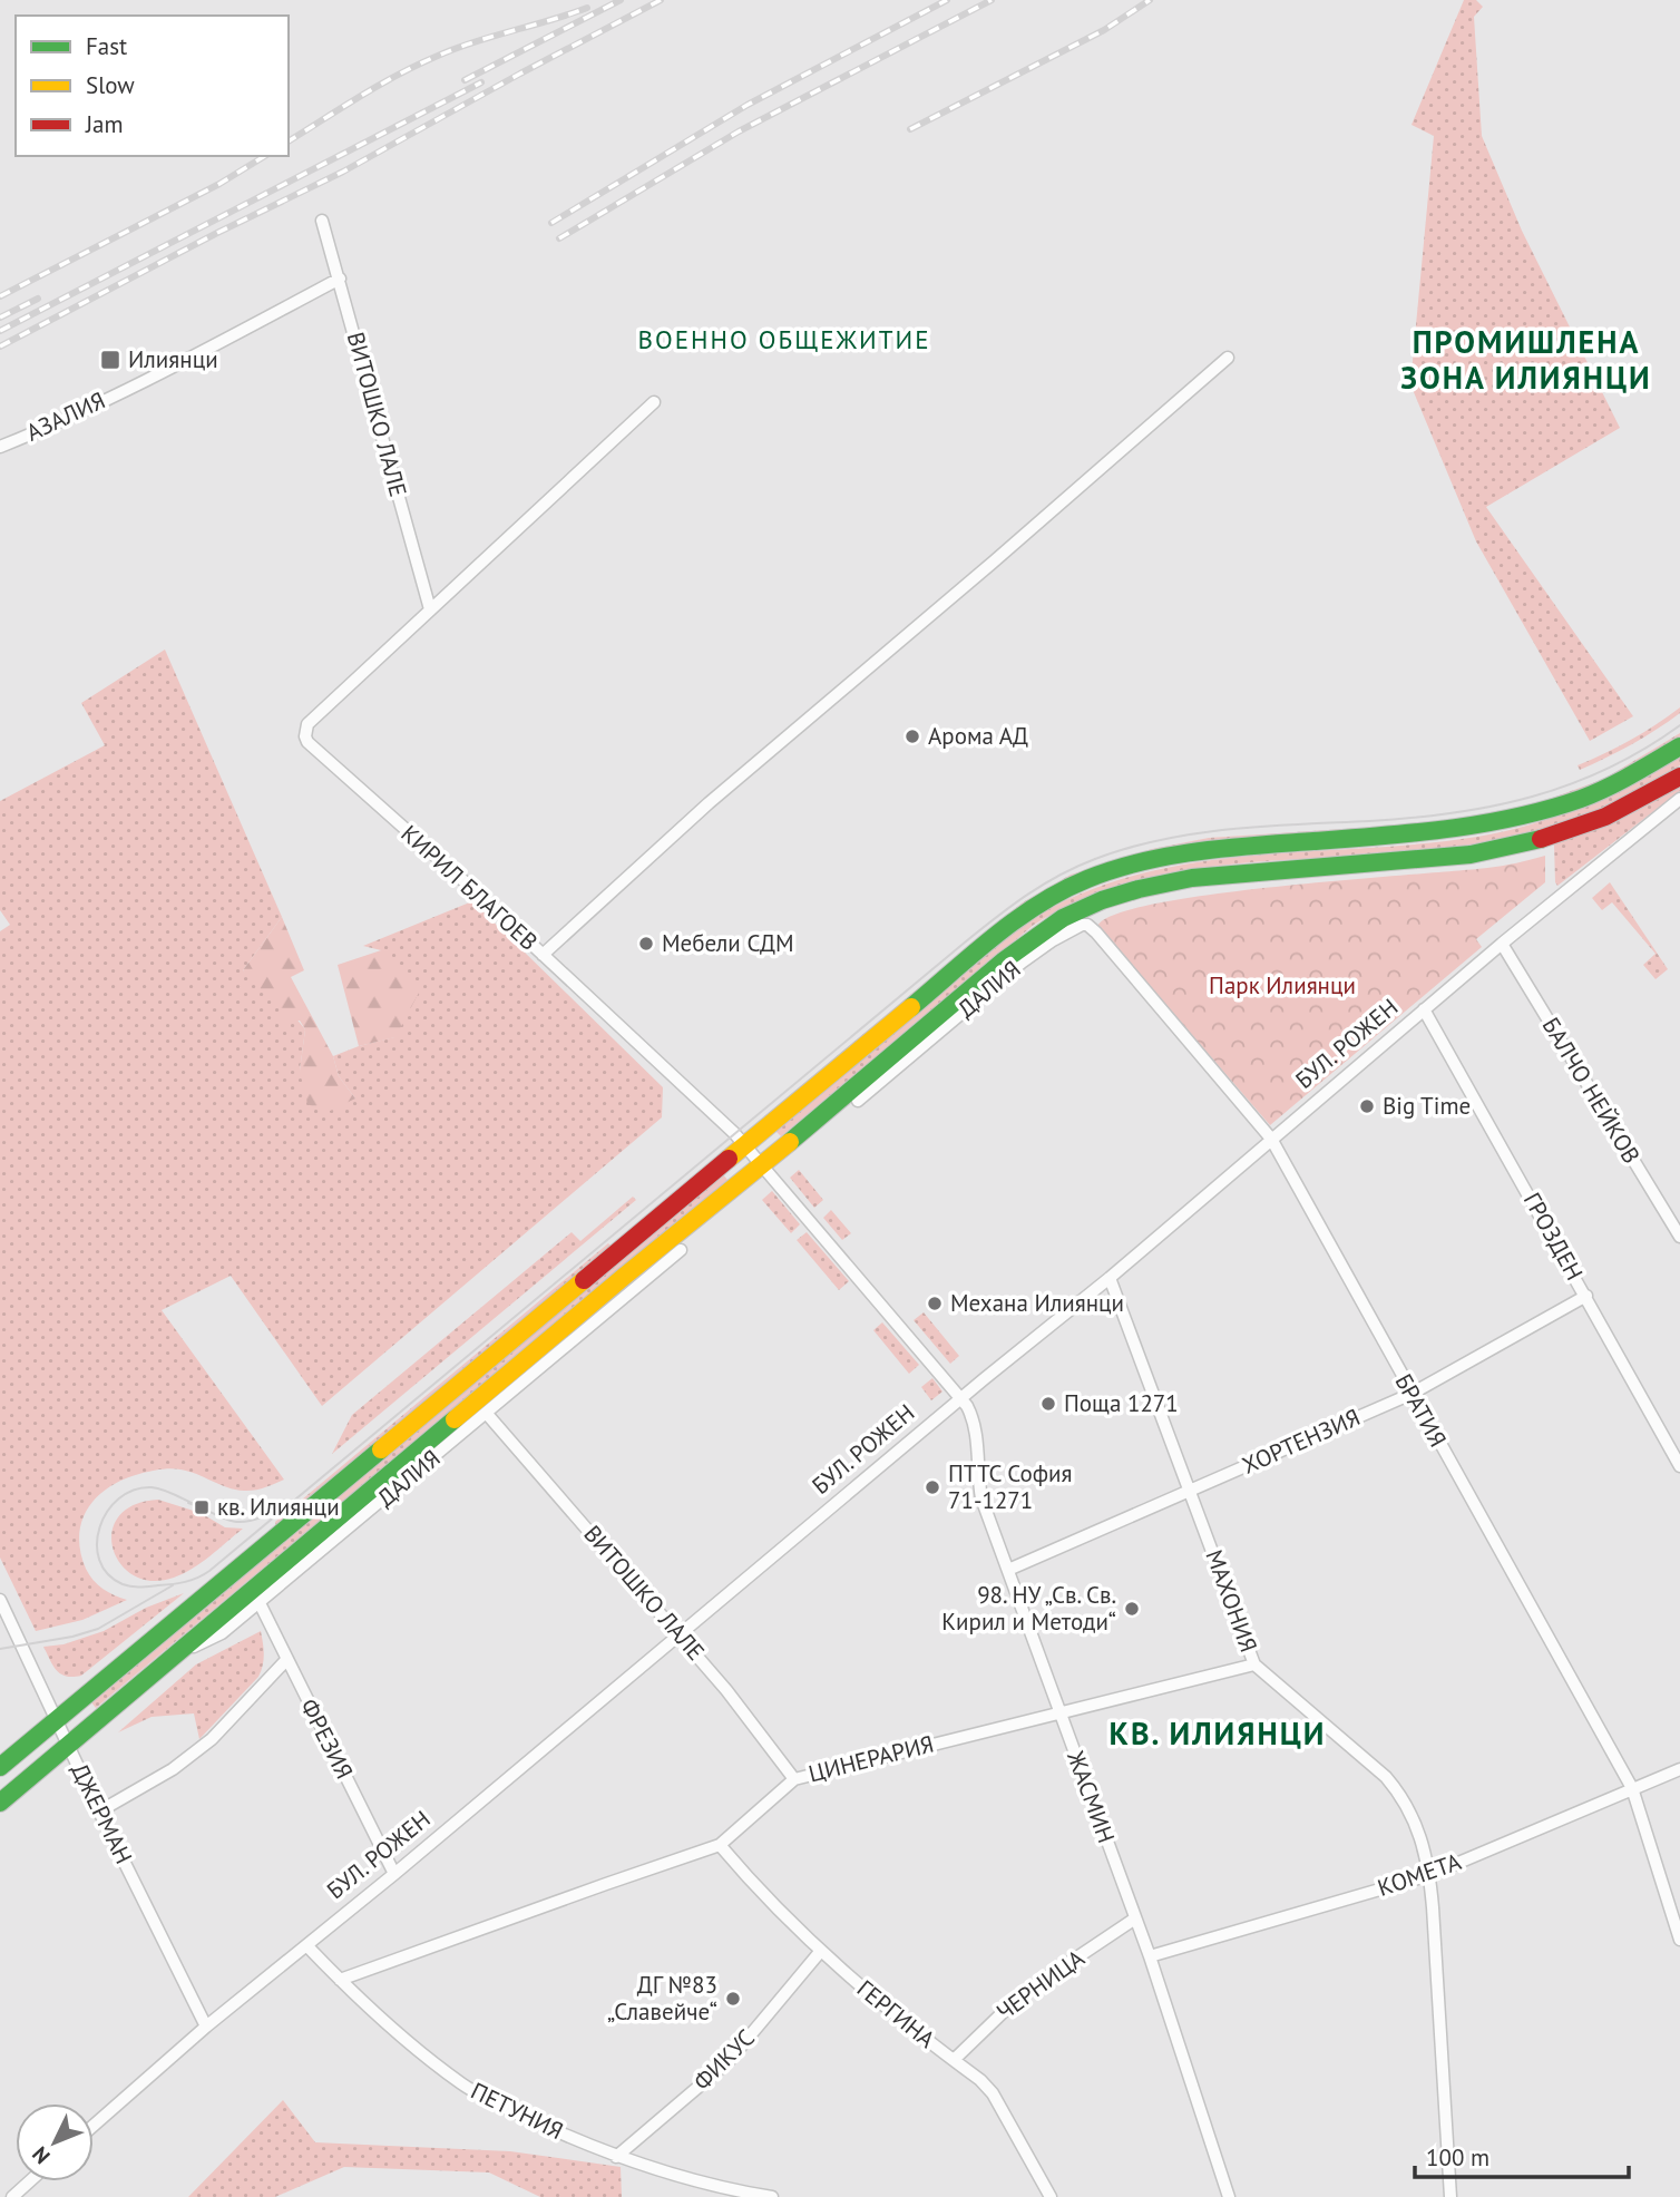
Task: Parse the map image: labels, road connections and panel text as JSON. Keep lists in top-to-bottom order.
{
  "streets": {
    "street": [
      "ВИТОШКО ЛАЛЕ",
      "АЗАЛИЯ",
      "КИРИЛ БЛАГОЕВ",
      "ДАЛИЯ",
      "БУЛ. РОЖЕН",
      "БАЛЧО НЕЙКОВ",
      "ГРОЗДЕН",
      "БРАТИЯ",
      "ХОРТЕНЗИЯ",
      "МАХОНИЯ",
      "ФРЕЗИЯ",
      "ЦИНЕРАРИЯ",
      "ЖАСМИН",
      "ДЖЕРМАН",
      "КОМЕТА",
      "ЧЕРНИЦА",
      "ГЕРГИНА",
      "ФИКУС",
      "ПЕТУНИЯ"
    ]
  },
  "crossings": [
    ["ВИТОШКО ЛАЛЕ", "АЗАЛИЯ"],
    ["ВИТОШКО ЛАЛЕ", "КИРИЛ БЛАГОЕВ"],
    ["ВИТОШКО ЛАЛЕ", "ДАЛИЯ"],
    ["ВИТОШКО ЛАЛЕ", "БУЛ. РОЖЕН"],
    ["ВИТОШКО ЛАЛЕ", "ЦИНЕРАРИЯ"],
    ["КИРИЛ БЛАГОЕВ", "БУЛ. РОЖЕН"],
    ["КИРИЛ БЛАГОЕВ", "ЖАСМИН"],
    ["ДАЛИЯ", "БРАТИЯ"],
    ["ДАЛИЯ", "ФРЕЗИЯ"],
    ["БУЛ. РОЖЕН", "БАЛЧО НЕЙКОВ"],
    ["БУЛ. РОЖЕН", "ГРОЗДЕН"],
    ["БУЛ. РОЖЕН", "БРАТИЯ"],
    ["БУЛ. РОЖЕН", "МАХОНИЯ"],
    ["БУЛ. РОЖЕН", "ФРЕЗИЯ"],
    ["БУЛ. РОЖЕН", "ЖАСМИН"],
    ["БУЛ. РОЖЕН", "ДЖЕРМАН"],
    ["БУЛ. РОЖЕН", "ПЕТУНИЯ"],
    ["ГРОЗДЕН", "ХОРТЕНЗИЯ"],
    ["БРАТИЯ", "ХОРТЕНЗИЯ"],
    ["БРАТИЯ", "КОМЕТА"],
    ["ХОРТЕНЗИЯ", "МАХОНИЯ"],
    ["ХОРТЕНЗИЯ", "ЖАСМИН"],
    ["МАХОНИЯ", "ЦИНЕРАРИЯ"],
    ["МАХОНИЯ", "КОМЕТА"],
    ["ЦИНЕРАРИЯ", "ЖАСМИН"],
    ["ЦИНЕРАРИЯ", "ГЕРГИНА"],
    ["ЦИНЕРАРИЯ", "ПЕТУНИЯ"],
    ["ЖАСМИН", "КОМЕТА"],
    ["ЖАСМИН", "ЧЕРНИЦА"],
    ["ЧЕРНИЦА", "ГЕРГИНА"],
    ["ГЕРГИНА", "ФИКУС"],
    ["ФИКУС", "ПЕТУНИЯ"]
  ],
  "districts": ["ВОЕННО ОБЩЕЖИТИЕ", "ПРОМИШЛЕНА ЗОНА ИЛИЯНЦИ", "КВ. ИЛИЯНЦИ"],
  "parks": ["Парк Илиянци"],
  "places": {
    "transit": ["Илиянци", "кв. Илиянци"],
    "other": [
      "Арома АД",
      "Мебели СДМ",
      "Big Time",
      "Механа Илиянци",
      "Поща 1271",
      "ПТТС София 71-1271",
      "98. НУ „Св. Св. Кирил и Методи“",
      "ДГ №83 „Славейче“"
    ]
  },
  "legend": ["Fast", "Slow", "Jam"],
  "scale_bar": "100 m",
  "north": "bottom left"
}
